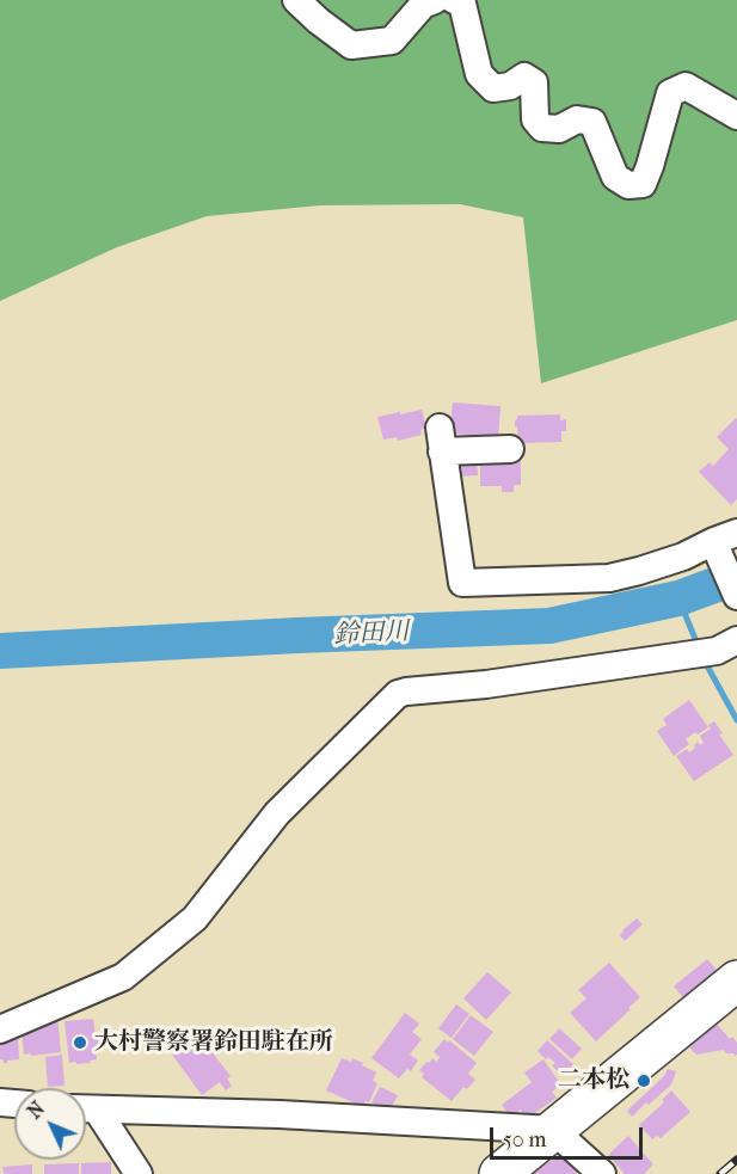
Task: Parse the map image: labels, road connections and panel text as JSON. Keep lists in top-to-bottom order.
{
  "water": ["鈴田川"],
  "places": ["大村警察署鈴田駐在所", "二本松"],
  "scale_bar": "50 m",
  "north": "top left"
}
